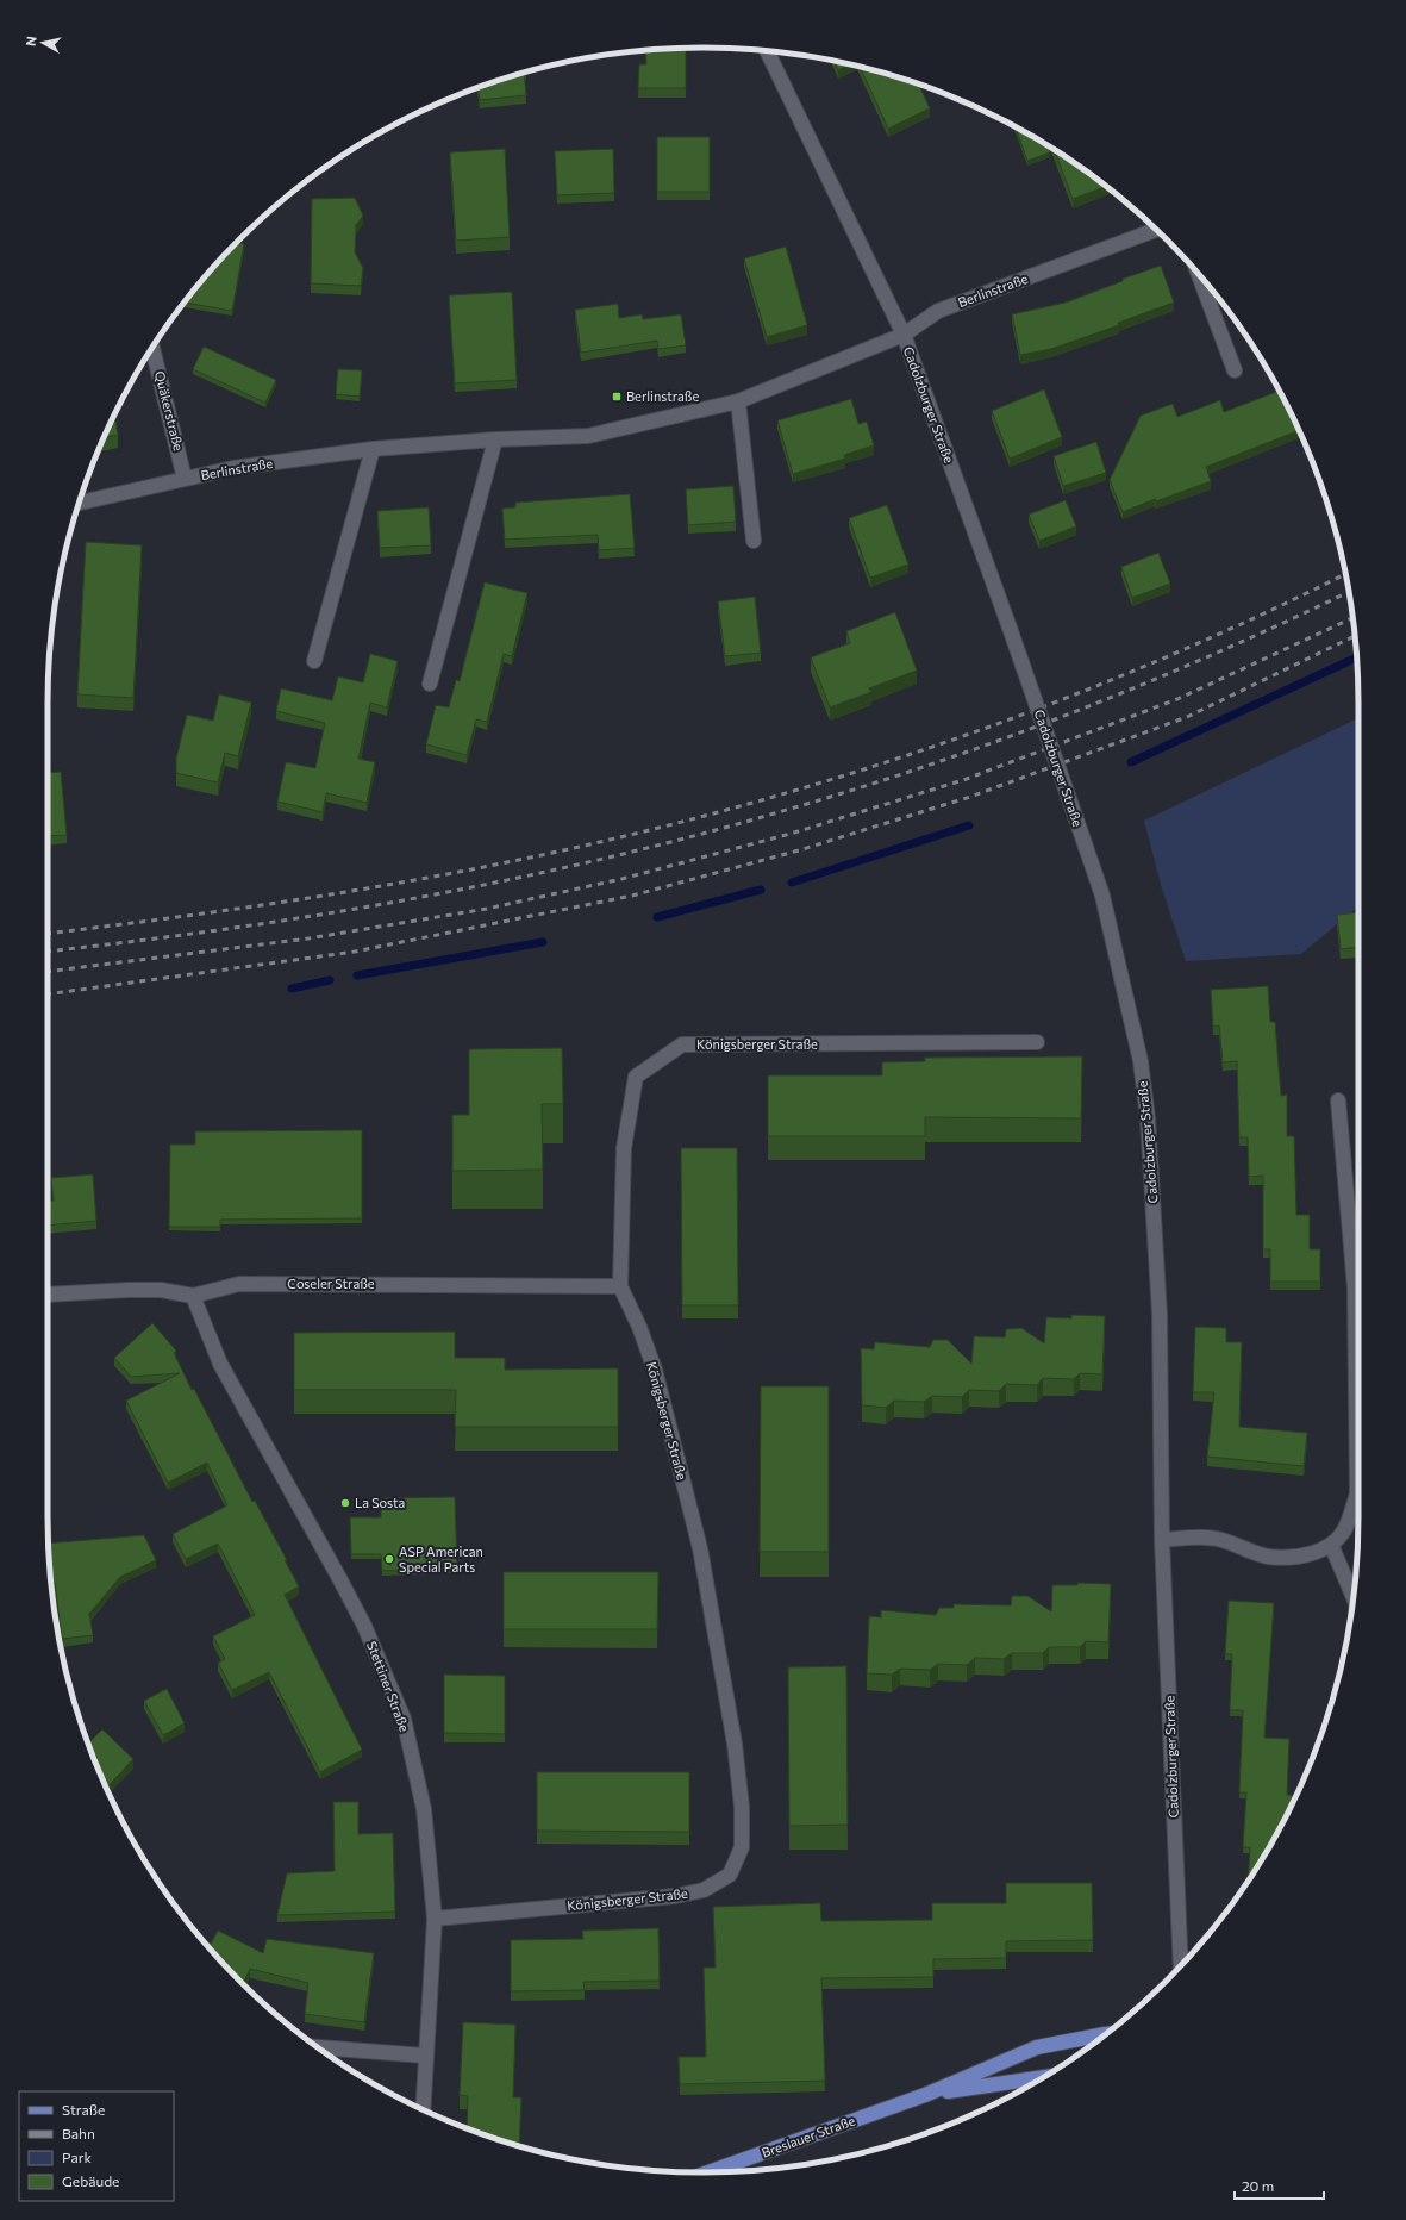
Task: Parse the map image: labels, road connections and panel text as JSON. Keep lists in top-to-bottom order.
{
  "streets": {
    "main road": ["Breslauer Straße"],
    "street": [
      "Berlinstraße",
      "Cadolzburger Straße",
      "Quäkerstraße",
      "Königsberger Straße",
      "Coseler Straße",
      "Stettiner Straße"
    ]
  },
  "crossings": [
    ["Berlinstraße", "Cadolzburger Straße"],
    ["Berlinstraße", "Quäkerstraße"],
    ["Königsberger Straße", "Coseler Straße"],
    ["Königsberger Straße", "Stettiner Straße"],
    ["Coseler Straße", "Stettiner Straße"]
  ],
  "places": {
    "transit": ["Berlinstraße"],
    "other": ["La Sosta", "ASP American Special Parts"]
  },
  "legend": [
    "Straße",
    "Bahn",
    "Park",
    "Gebäude"
  ],
  "scale_bar": "20 m",
  "north": "left"
}
